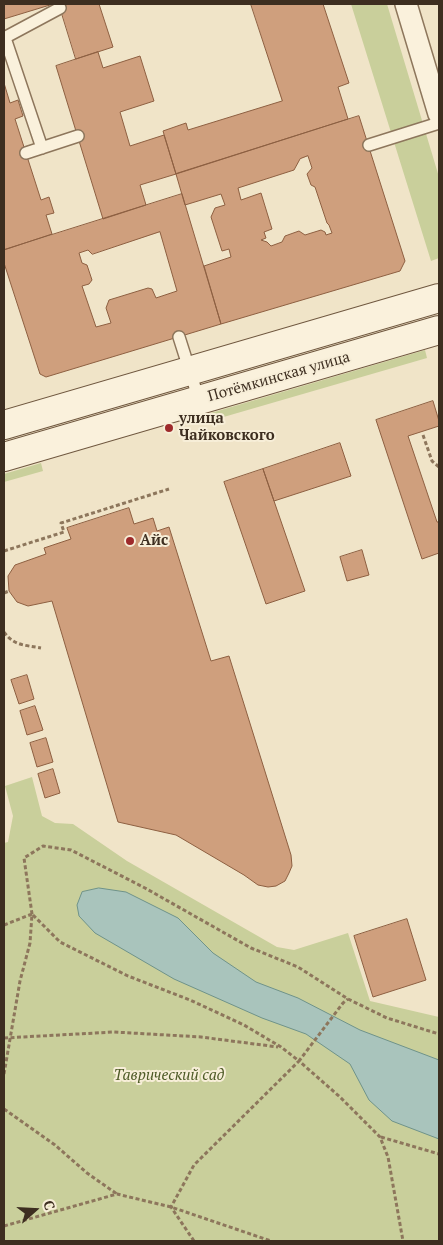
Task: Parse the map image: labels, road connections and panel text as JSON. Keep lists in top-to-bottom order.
{
  "streets": {
    "street": ["Потёмкинская улица"]
  },
  "parks": ["Таврический сад"],
  "places": ["улица Чайковского", "Айс"],
  "north": "right"
}
